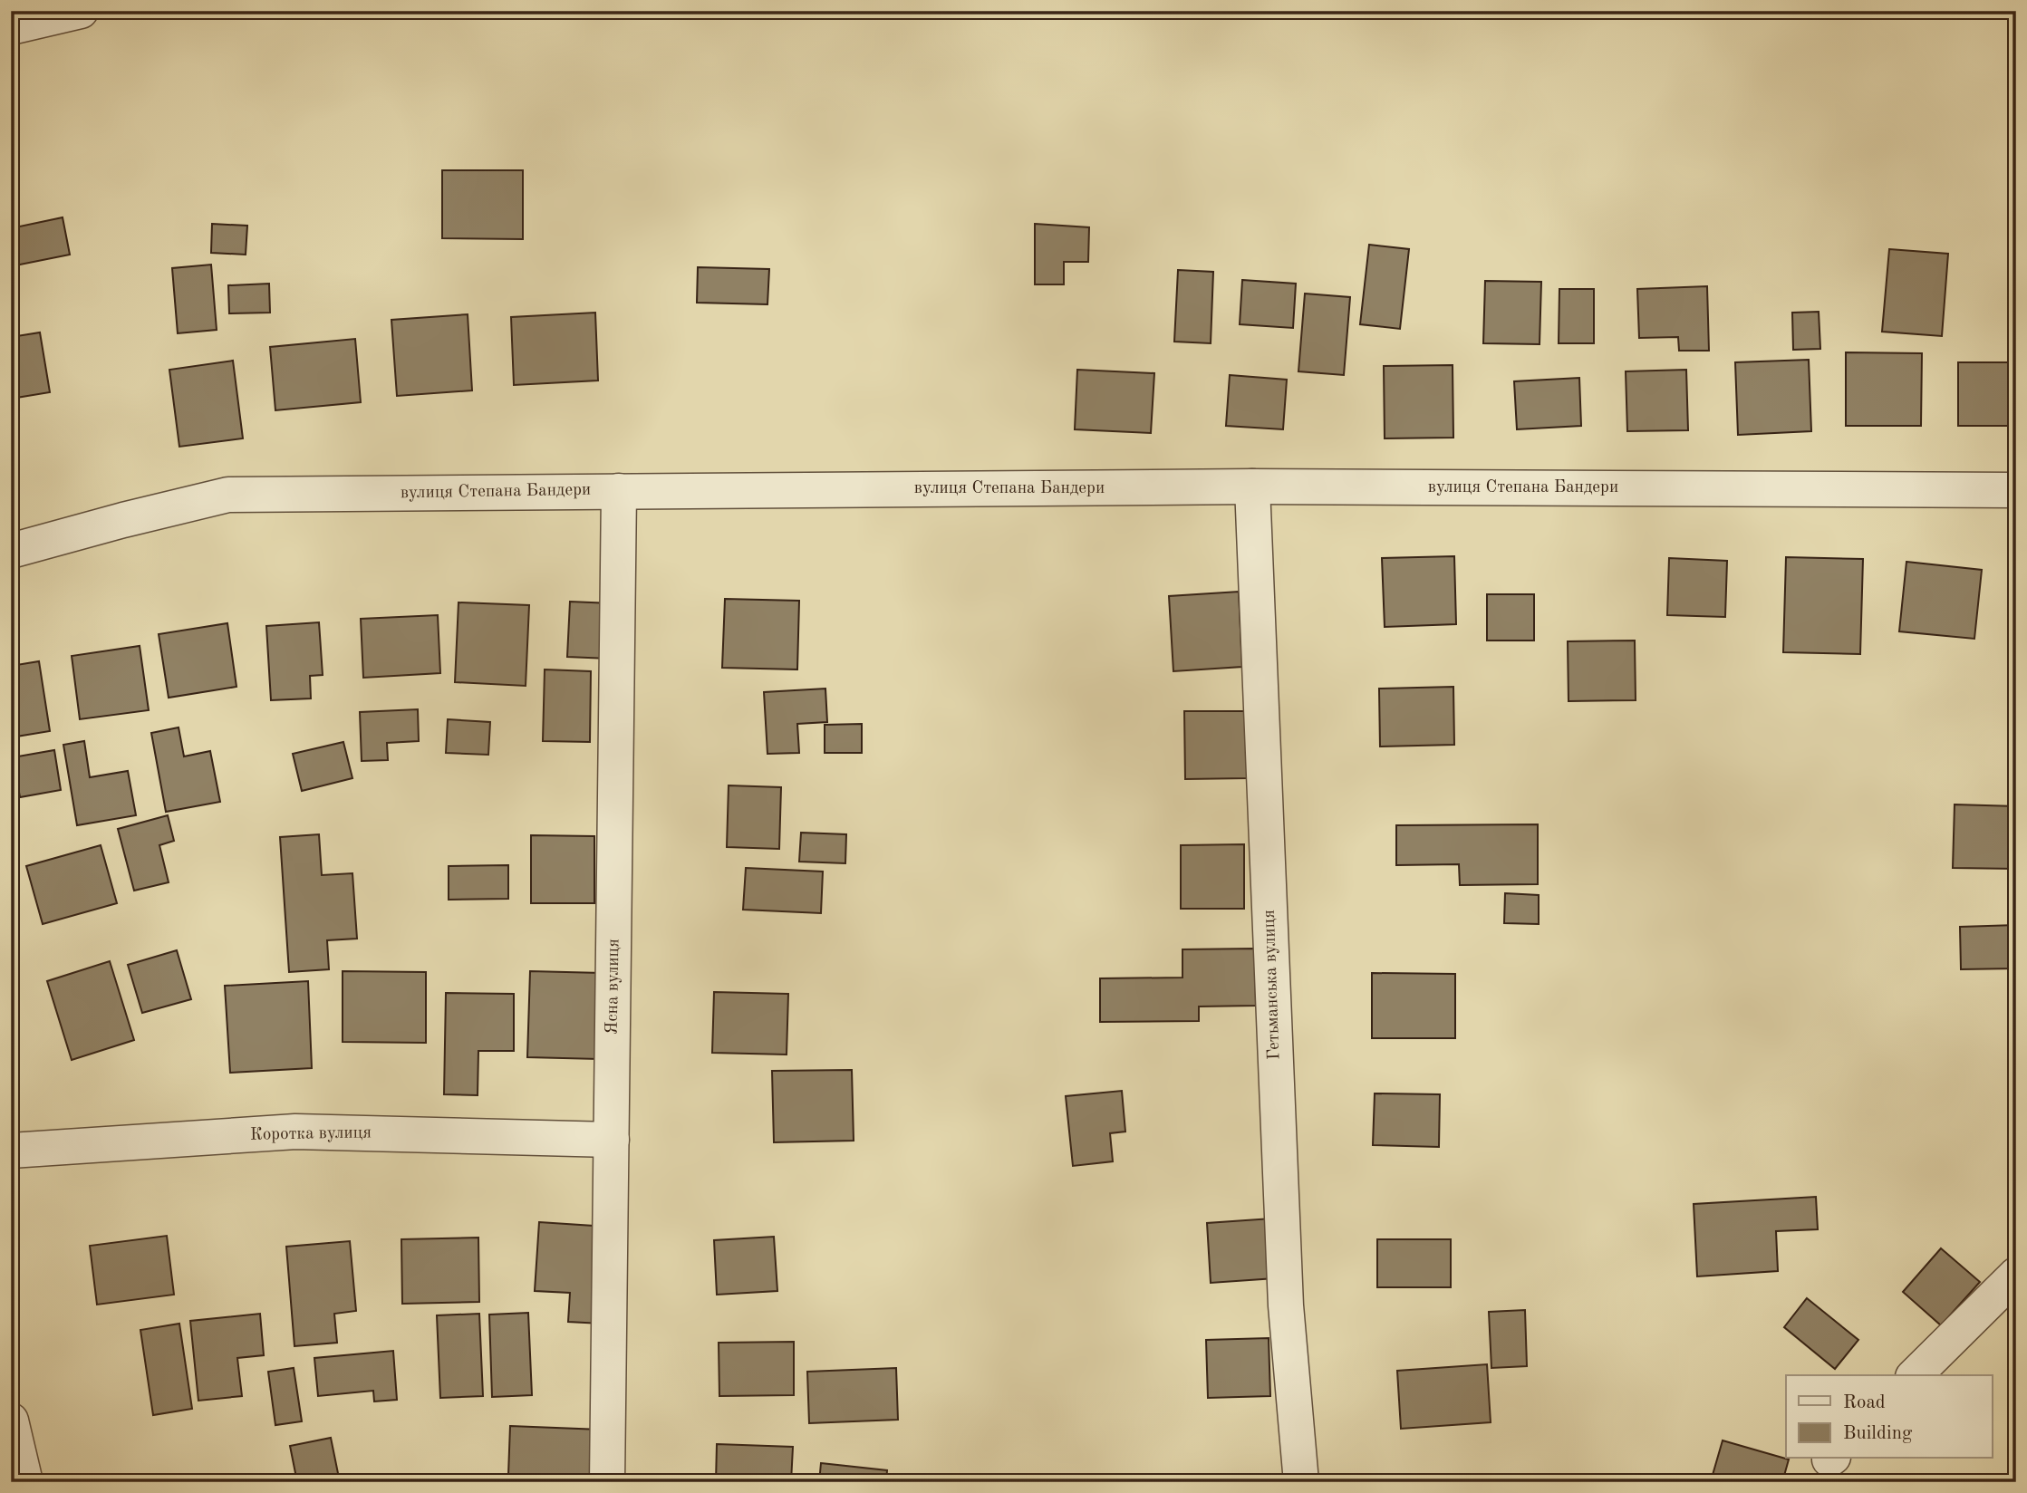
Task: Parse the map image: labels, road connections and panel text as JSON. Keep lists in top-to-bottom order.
{
  "streets": {
    "street": [
      "вулиця Степана Бандери",
      "Гетьманська вулиця",
      "Ясна вулиця",
      "Коротка вулиця"
    ]
  },
  "crossings": [
    ["вулиця Степана Бандери", "Гетьманська вулиця"],
    ["вулиця Степана Бандери", "Ясна вулиця"],
    ["Ясна вулиця", "Коротка вулиця"]
  ],
  "legend": ["Road", "Building"]
}
